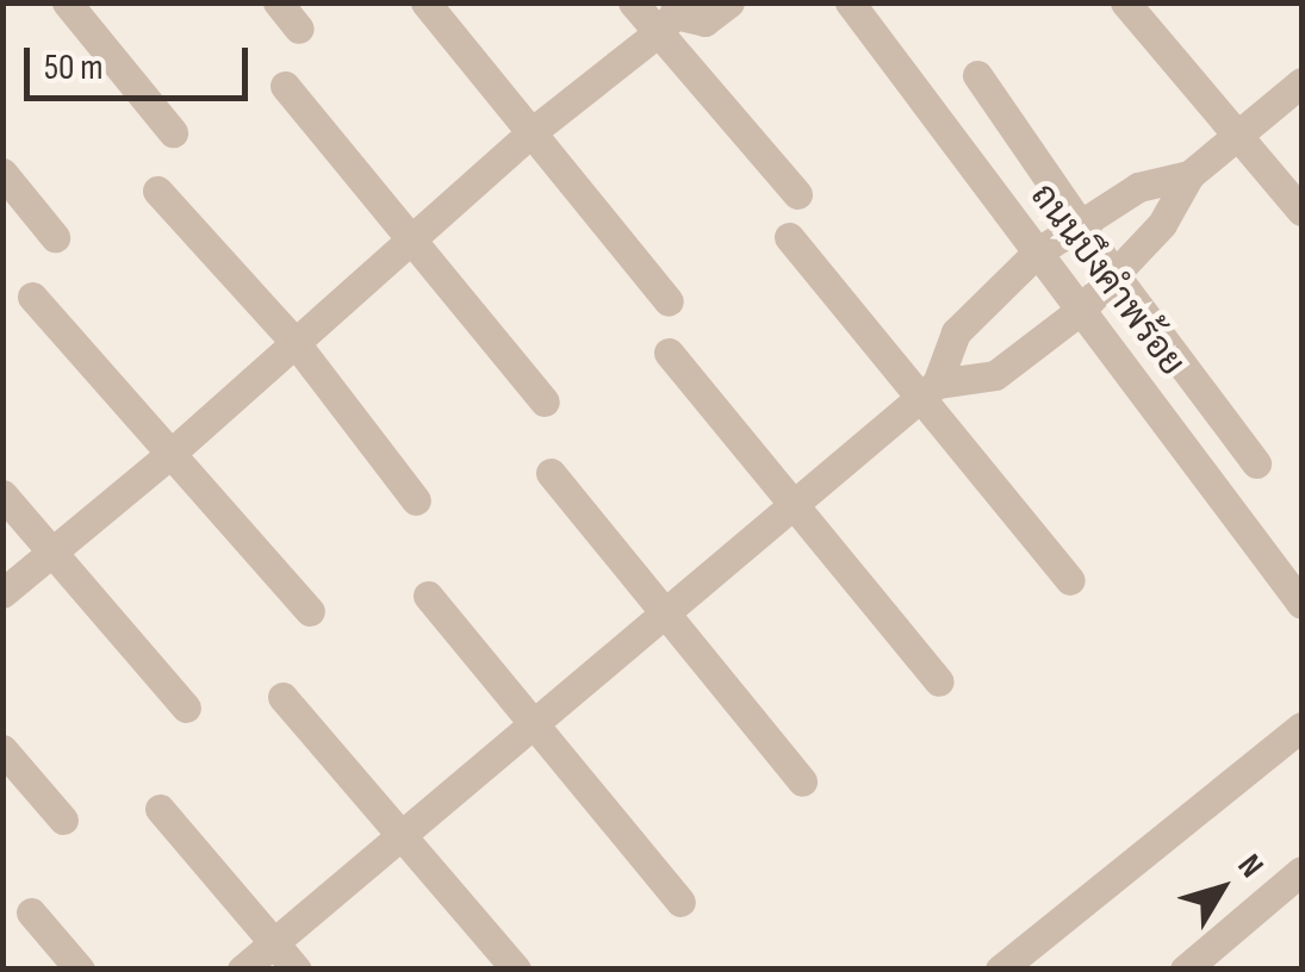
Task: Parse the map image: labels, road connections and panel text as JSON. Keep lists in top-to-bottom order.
{
  "streets": {
    "street": ["ถนนบึงคำพร้อย"]
  },
  "scale_bar": "50 m",
  "north": "top right"
}
